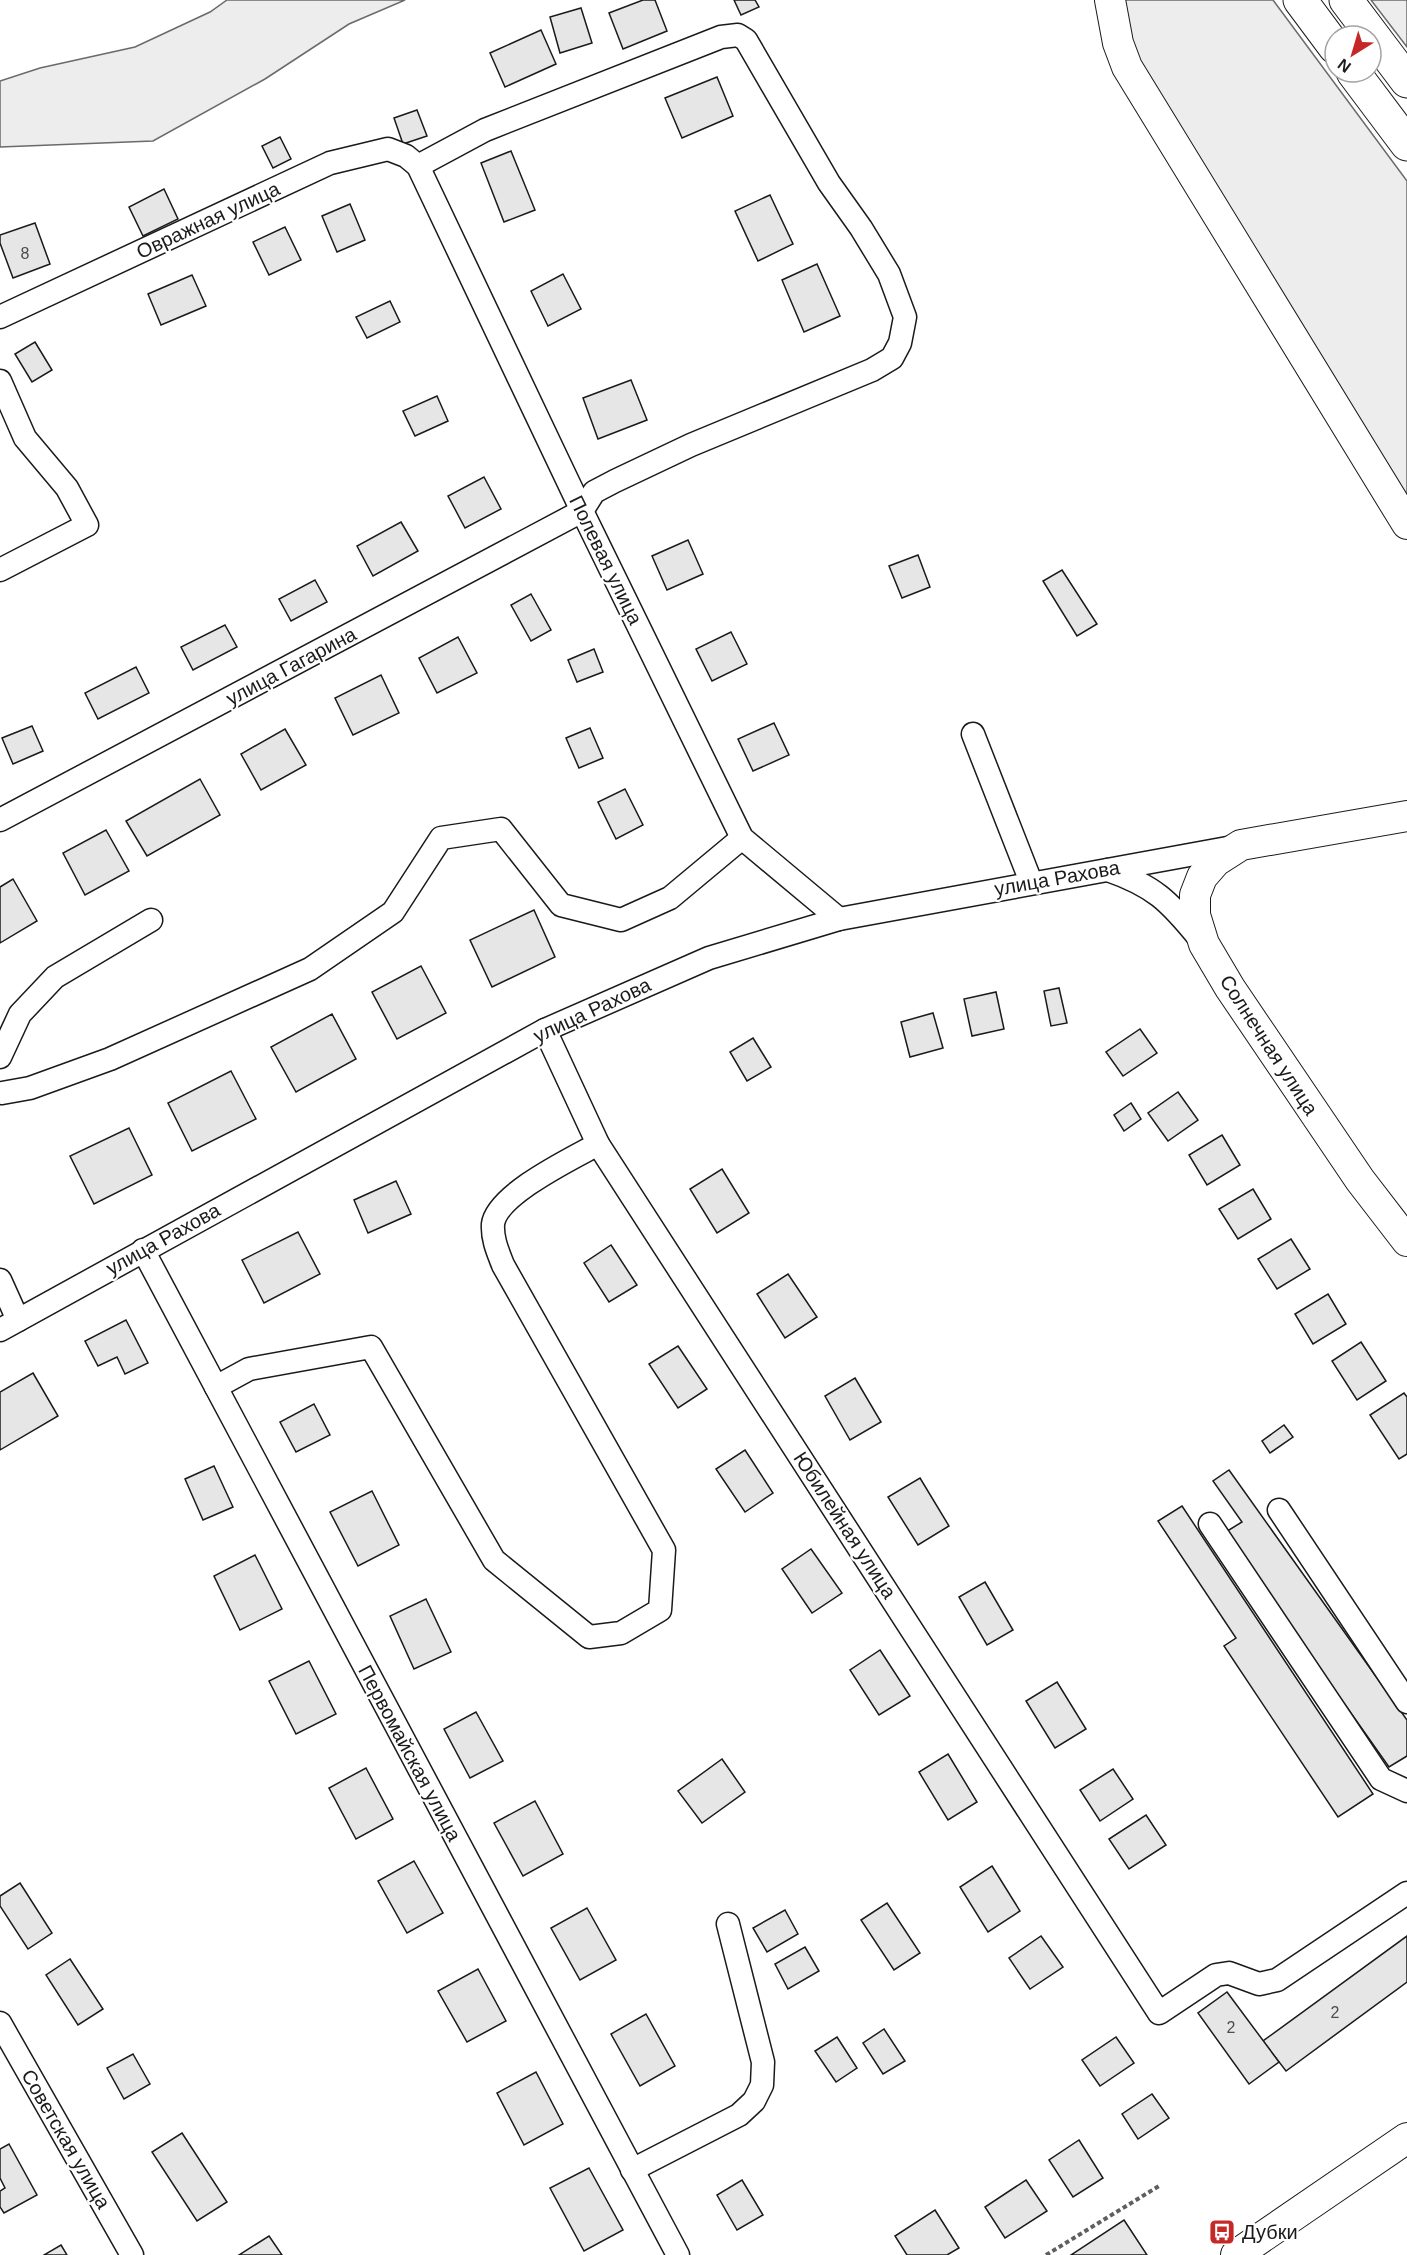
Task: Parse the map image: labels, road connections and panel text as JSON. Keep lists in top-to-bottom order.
{
  "streets": {
    "main road": ["Солнечная улица"],
    "street": [
      "Овражная улица",
      "Полевая улица",
      "улица Гагарина",
      "улица Рахова",
      "Юбилейная улица",
      "Первомайская улица",
      "Советская улица"
    ]
  },
  "crossings": [
    ["Овражная улица", "Полевая улица"],
    ["Полевая улица", "улица Гагарина"],
    ["Полевая улица", "улица Рахова"],
    ["улица Рахова", "Солнечная улица"],
    ["улица Рахова", "Юбилейная улица"],
    ["улица Рахова", "Первомайская улица"]
  ],
  "places": {
    "bus stop": ["Дубки"]
  },
  "house_numbers": ["8", "2", "2"],
  "north": "bottom left"
}
